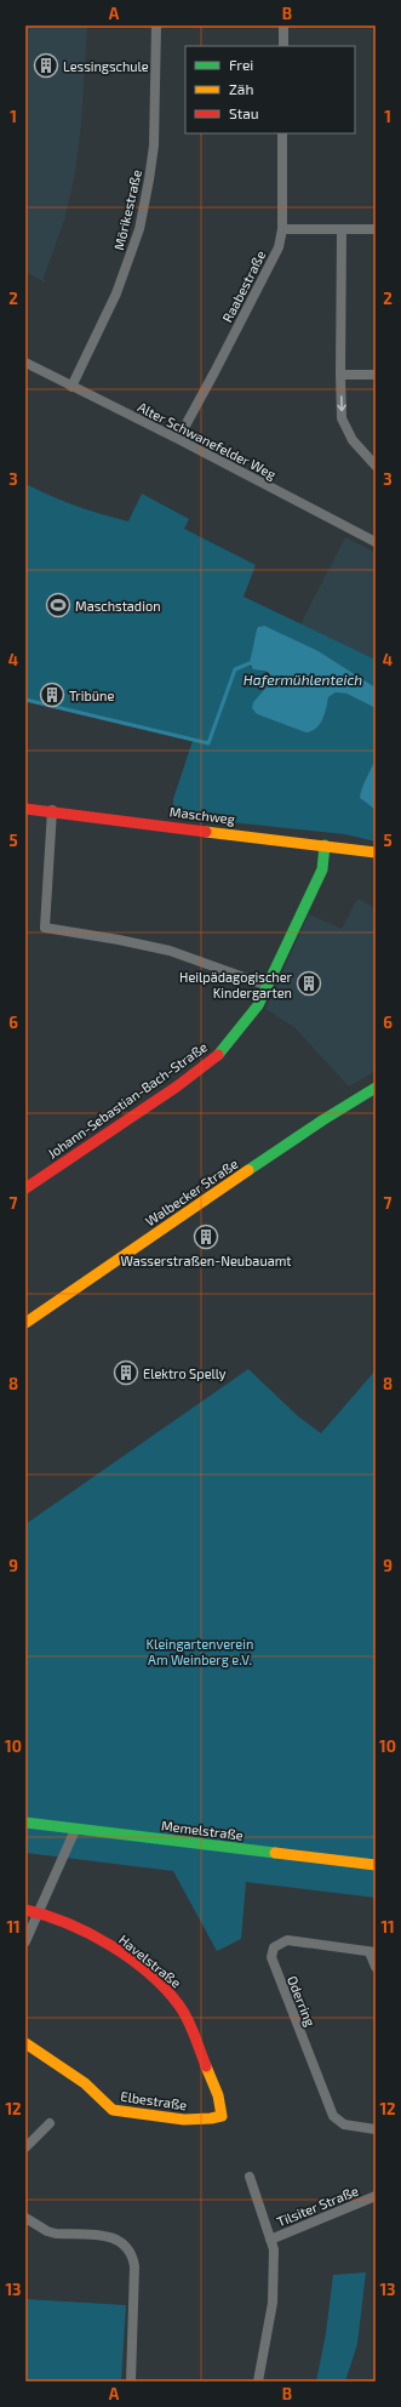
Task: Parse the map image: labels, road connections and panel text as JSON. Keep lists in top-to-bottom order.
{
  "streets": {
    "street": [
      "Mörikestraße",
      "Raabestraße",
      "Alter Schwanefelder Weg",
      "Maschweg",
      "Johann-Sebastian-Bach-Straße",
      "Walbecker Straße",
      "Memelstraße",
      "Havelstraße",
      "Oderring",
      "Elbestraße",
      "Tilsiter Straße"
    ]
  },
  "crossings": [
    ["Mörikestraße", "Alter Schwanefelder Weg"],
    ["Raabestraße", "Alter Schwanefelder Weg"],
    ["Maschweg", "Johann-Sebastian-Bach-Straße"],
    ["Havelstraße", "Elbestraße"]
  ],
  "water": ["Hafermühlenteich"],
  "parks": ["Kleingartenverein Am Weinberg e.V."],
  "places": {
    "building": [
      "Lessingschule",
      "Tribüne",
      "Heilpädagogischer Kindergarten",
      "Wasserstraßen-Neubauamt",
      "Elektro Spelly"
    ],
    "sports": ["Maschstadion"]
  },
  "legend": ["Frei", "Zäh", "Stau"],
  "grid": {
    "columns": ["A", "B"],
    "rows": [
      "1",
      "2",
      "3",
      "4",
      "5",
      "6",
      "7",
      "8",
      "9",
      "10",
      "11",
      "12",
      "13"
    ]
  }
}
